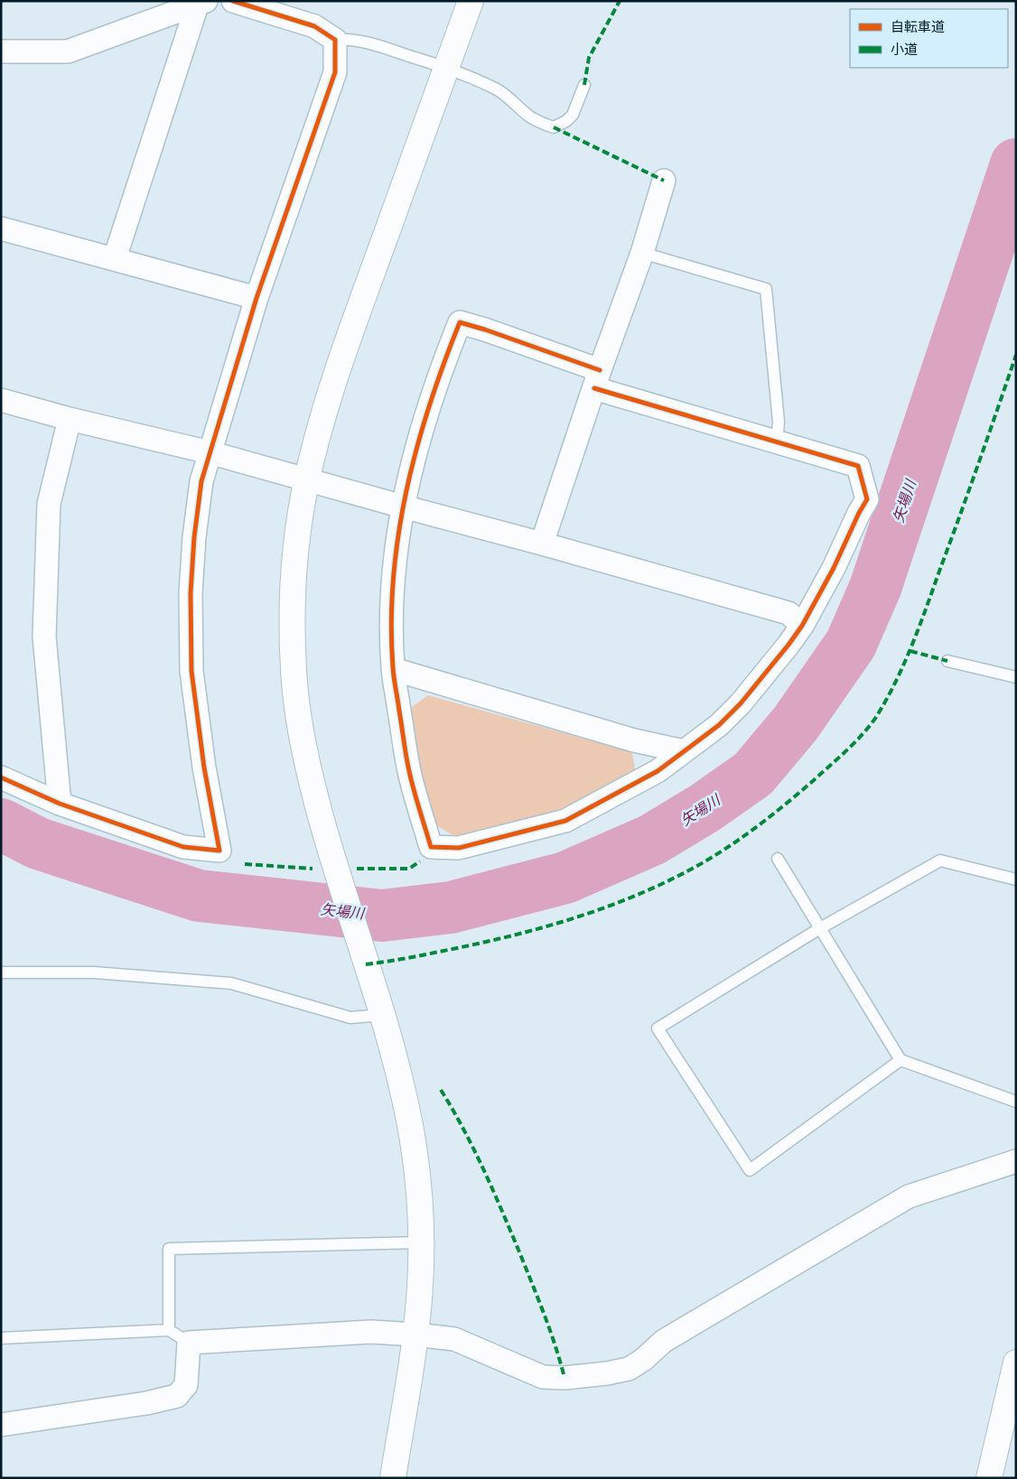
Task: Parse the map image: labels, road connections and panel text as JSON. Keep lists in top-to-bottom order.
{
  "water": ["矢場川"],
  "legend": ["自転車道", "小道"]
}
